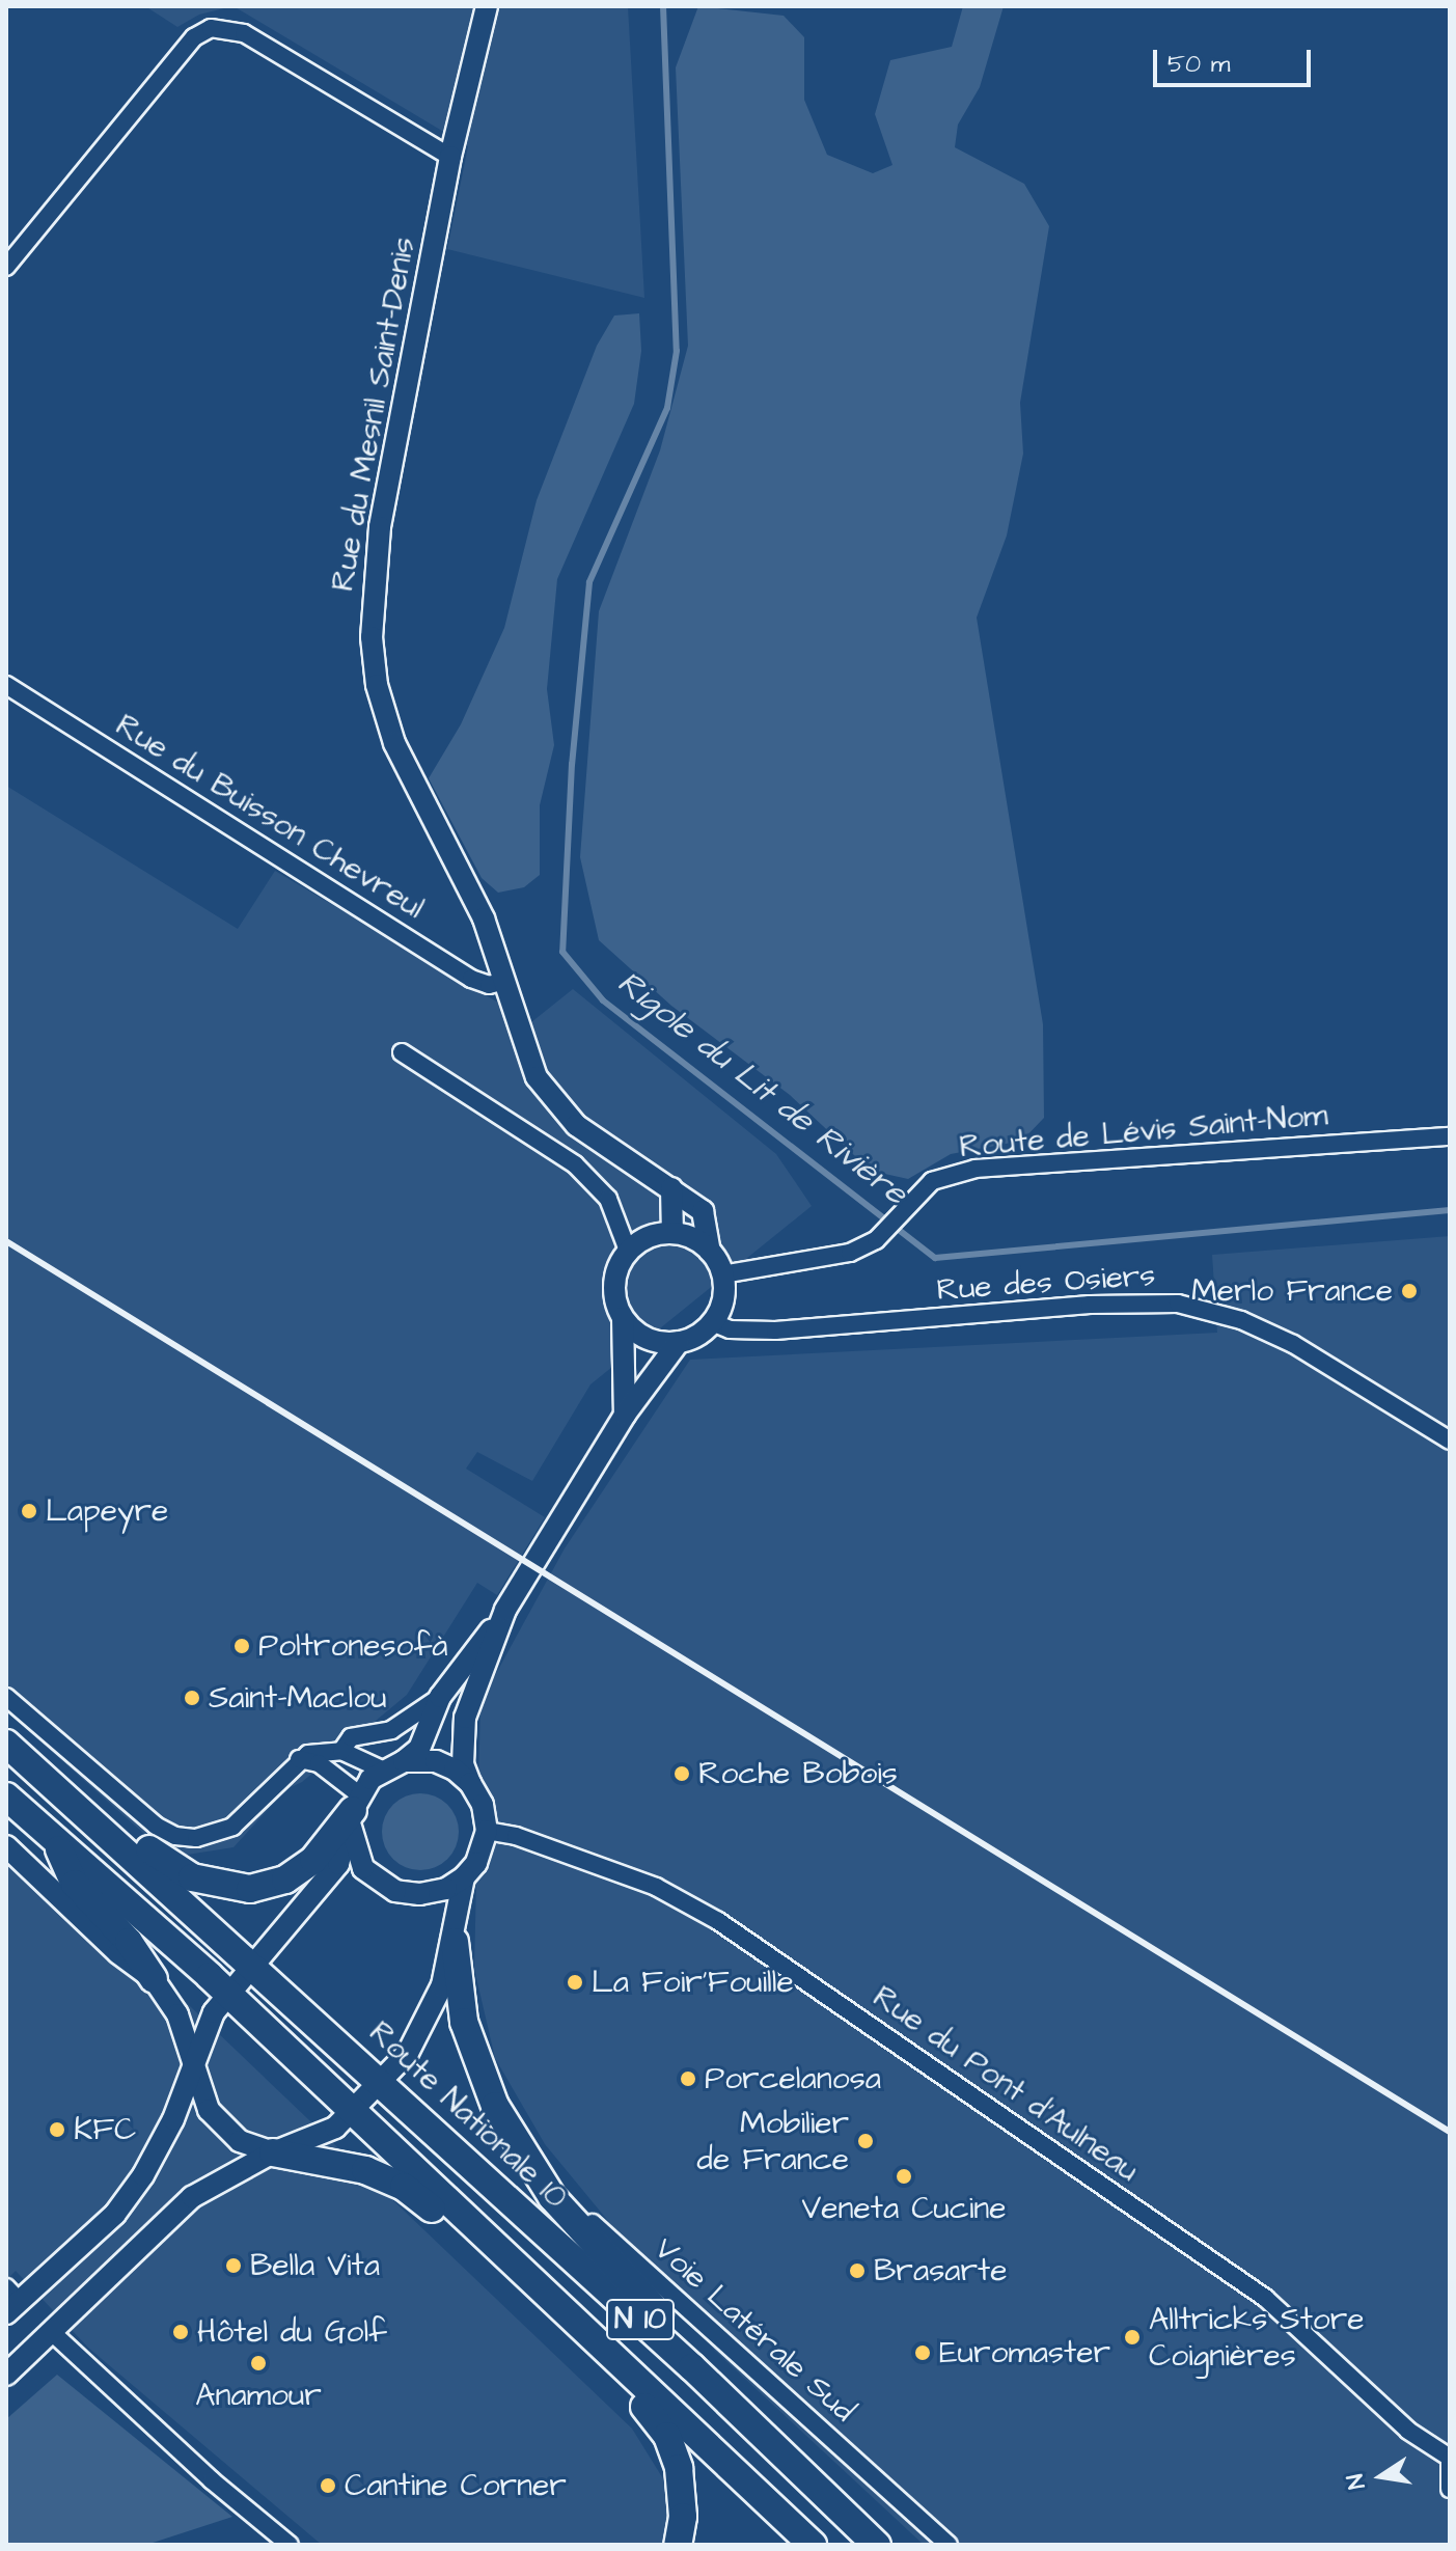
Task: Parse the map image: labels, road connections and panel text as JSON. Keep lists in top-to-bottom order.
{
  "streets": {
    "main road": ["Route Nationale 10", "N 10"],
    "street": [
      "Rue du Mesnil Saint-Denis",
      "Rue du Buisson Chevreul",
      "Route de Lévis Saint-Nom",
      "Rue des Osiers",
      "Rue du Pont d'Aulneau",
      "Voie Latérale Sud"
    ]
  },
  "crossings": [
    ["Rue du Mesnil Saint-Denis", "Rue du Buisson Chevreul"],
    ["Rue du Mesnil Saint-Denis", "Route de Lévis Saint-Nom"],
    ["Rue du Mesnil Saint-Denis", "Rue des Osiers"],
    ["Route de Lévis Saint-Nom", "Rue des Osiers"]
  ],
  "water": ["Rigole du Lit de Rivière"],
  "places": [
    "Merlo France",
    "Lapeyre",
    "Poltronesofà",
    "Saint-Maclou",
    "Roche Bobois",
    "La Foir'Fouille",
    "Porcelanosa",
    "KFC",
    "Mobilier de France",
    "Veneta Cucine",
    "Bella Vita",
    "Brasarte",
    "Hôtel du Golf",
    "Alltricks Store Coignières",
    "Euromaster",
    "Anamour",
    "Cantine Corner"
  ],
  "scale_bar": "50 m",
  "north": "left"
}
